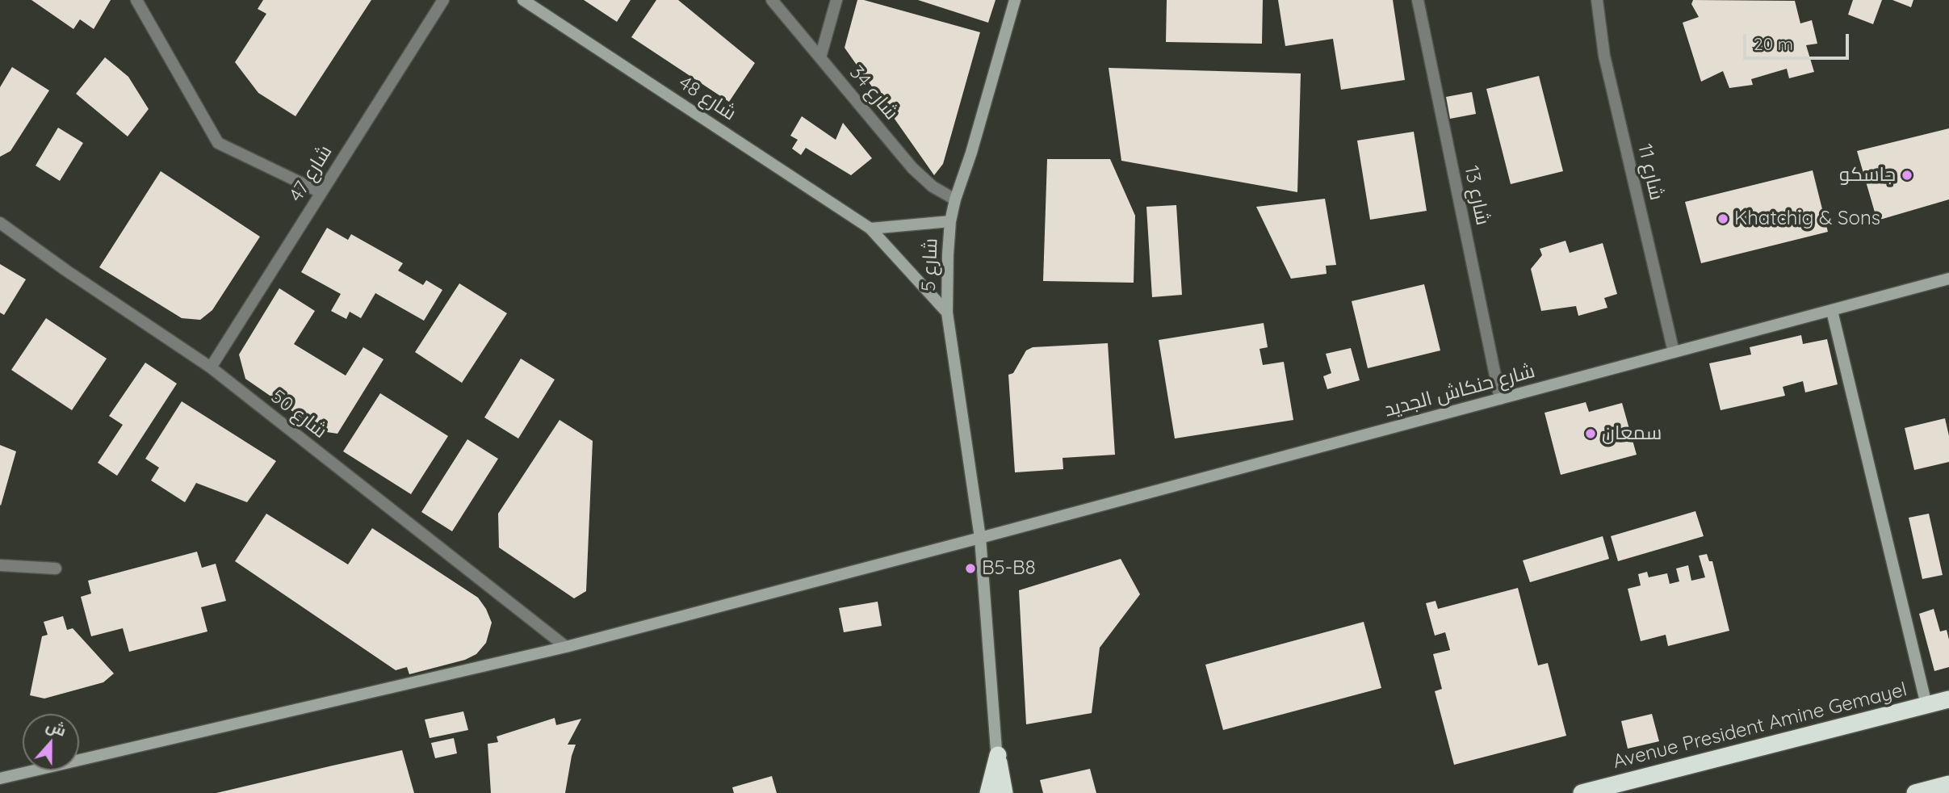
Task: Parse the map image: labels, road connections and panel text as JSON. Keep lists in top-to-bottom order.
{
  "streets": {
    "highway": ["Avenue President Amine Gemayel"],
    "street": [
      "شارع 34",
      "شارع 48",
      "شارع 11",
      "شارع 47",
      "شارع 13",
      "شارع 5",
      "شارع حنكاش الجديد",
      "شارع 50"
    ]
  },
  "crossings": [
    ["شارع 34", "شارع 5"],
    ["شارع 48", "شارع 5"],
    ["شارع 11", "شارع حنكاش الجديد"],
    ["شارع 47", "شارع 50"],
    ["شارع 13", "شارع حنكاش الجديد"],
    ["شارع 5", "شارع حنكاش الجديد"],
    ["شارع حنكاش الجديد", "شارع 50"]
  ],
  "places": [
    "جاسكو",
    "Khatchig & Sons",
    "سمعان",
    "B5-B8"
  ],
  "scale_bar": "20 m",
  "north": "top"
}
